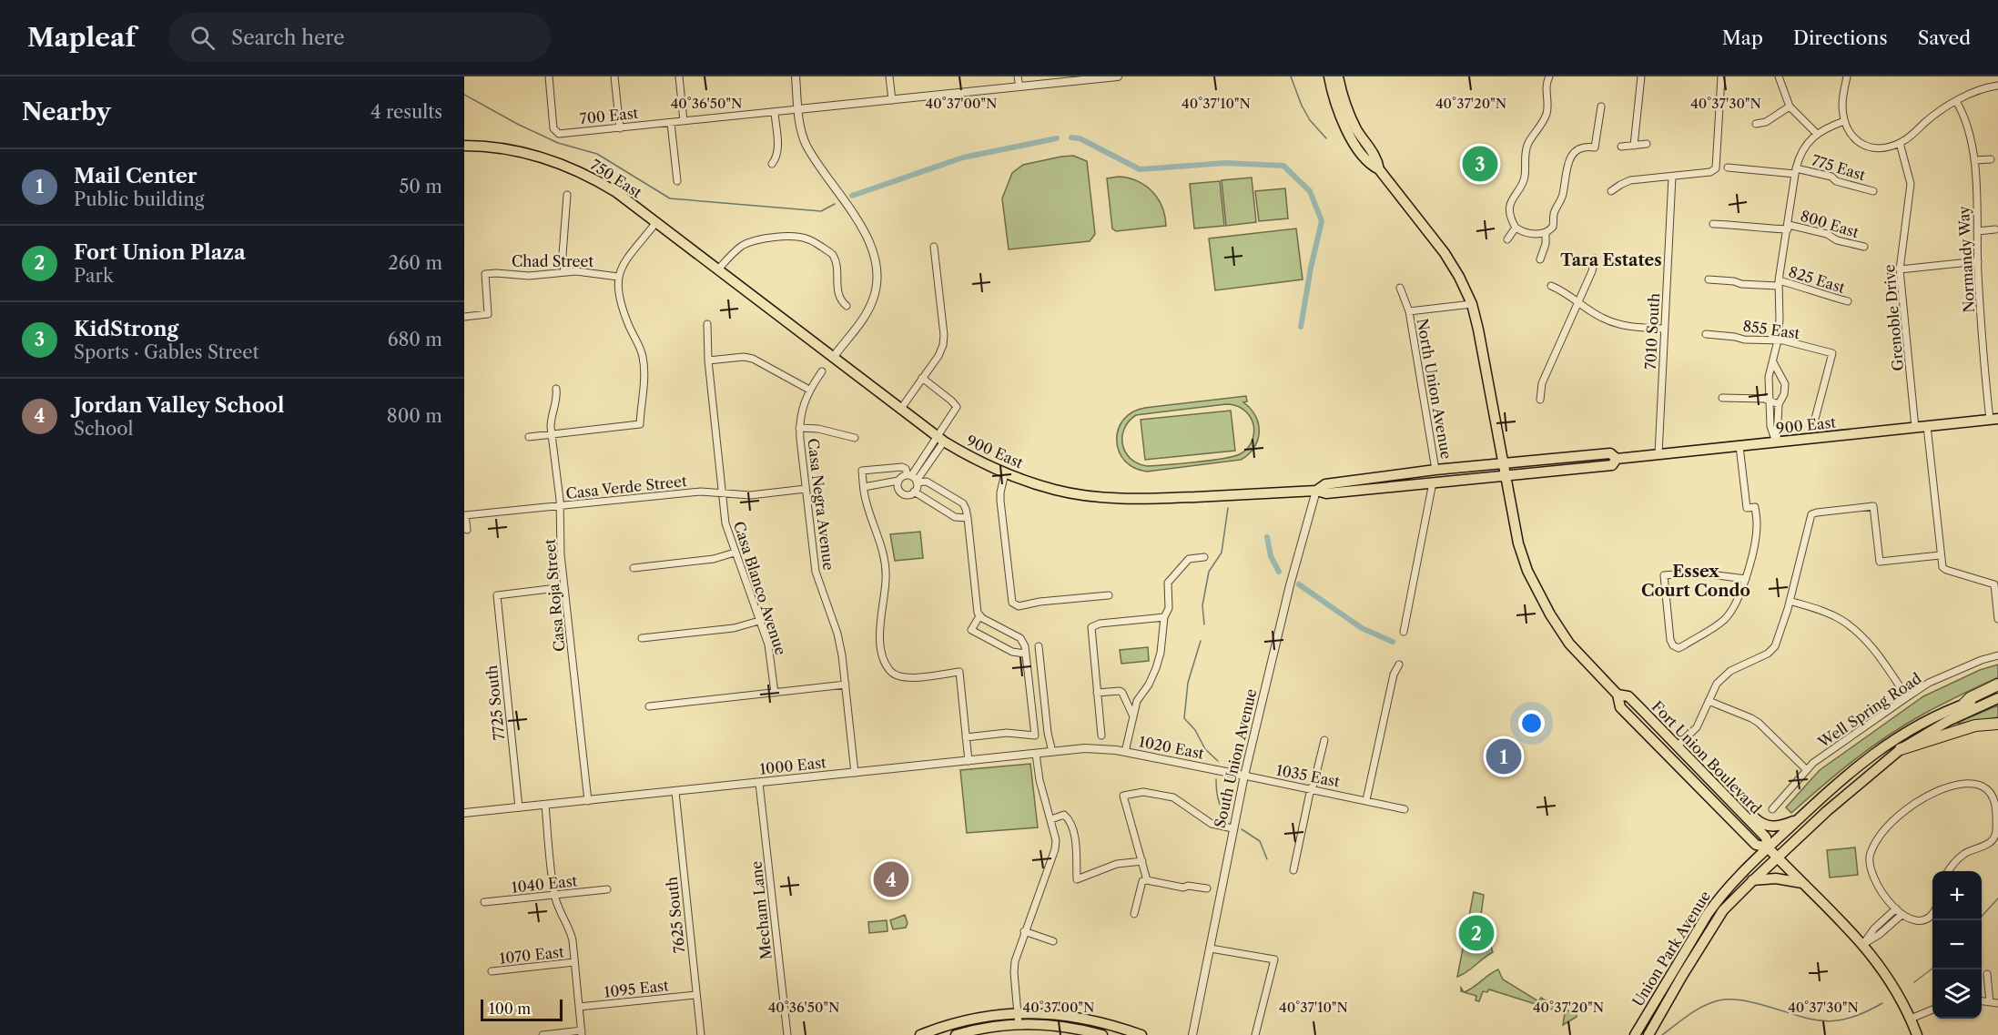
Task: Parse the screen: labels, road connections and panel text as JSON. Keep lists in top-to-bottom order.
{
  "streets": {
    "main road": [
      "750 East",
      "900 East",
      "Fort Union Boulevard",
      "Union Park Avenue"
    ],
    "street": [
      "700 East",
      "775 East",
      "800 East",
      "Normandy Way",
      "Chad Street",
      "825 East",
      "Grenoble Drive",
      "855 East",
      "7010 South",
      "North Union Avenue",
      "Casa Verde Street",
      "Casa Negra Avenue",
      "Casa Blanco Avenue",
      "Casa Roja Street",
      "7725 South",
      "Well Spring Road",
      "1020 East",
      "South Union Avenue",
      "1000 East",
      "1035 East",
      "1040 East",
      "Mecham Lane",
      "7625 South",
      "1070 East",
      "1095 East"
    ]
  },
  "crossings": [
    ["750 East", "900 East"],
    ["Normandy Way", "900 East"],
    ["Grenoble Drive", "900 East"],
    ["7010 South", "900 East"],
    ["North Union Avenue", "900 East"],
    ["North Union Avenue", "Fort Union Boulevard"],
    ["900 East", "Fort Union Boulevard"],
    ["900 East", "South Union Avenue"],
    ["Casa Verde Street", "Casa Negra Avenue"],
    ["Casa Verde Street", "Casa Blanco Avenue"],
    ["Casa Verde Street", "Casa Roja Street"],
    ["Casa Negra Avenue", "1000 East"],
    ["Casa Roja Street", "7725 South"],
    ["Casa Roja Street", "1000 East"],
    ["7725 South", "1000 East"],
    ["1020 East", "South Union Avenue"],
    ["1020 East", "1000 East"],
    ["1020 East", "1035 East"],
    ["Fort Union Boulevard", "Union Park Avenue"],
    ["South Union Avenue", "1035 East"],
    ["1000 East", "Mecham Lane"],
    ["1000 East", "7625 South"],
    ["7625 South", "1095 East"]
  ],
  "districts": ["Tara Estates", "Essex Court Condo"],
  "scale_bar": "100 m",
  "page": {
    "header": "Mapleaf",
    "search": "Search here",
    "nav": ["Map", "Directions", "Saved"],
    "heading": ["Nearby", "4 results"],
    "pins": [
      "3",
      "1",
      "4",
      "2"
    ],
    "list": [
      {
        "mark": "1",
        "name": "Mail Center",
        "note": "Public building",
        "value": "50 m"
      },
      {
        "mark": "2",
        "name": "Fort Union Plaza",
        "note": "Park",
        "value": "260 m"
      },
      {
        "mark": "3",
        "name": "KidStrong",
        "note": "Sports · Gables Street",
        "value": "680 m"
      },
      {
        "mark": "4",
        "name": "Jordan Valley School",
        "note": "School",
        "value": "800 m"
      }
    ],
    "map_buttons": ["+", "−"],
    "scale": "100 m"
  },
  "coordinates": [
    "40°36'50\"N",
    "40°37'00\"N",
    "40°37'10\"N",
    "40°37'20\"N",
    "40°37'30\"N"
  ]
}
